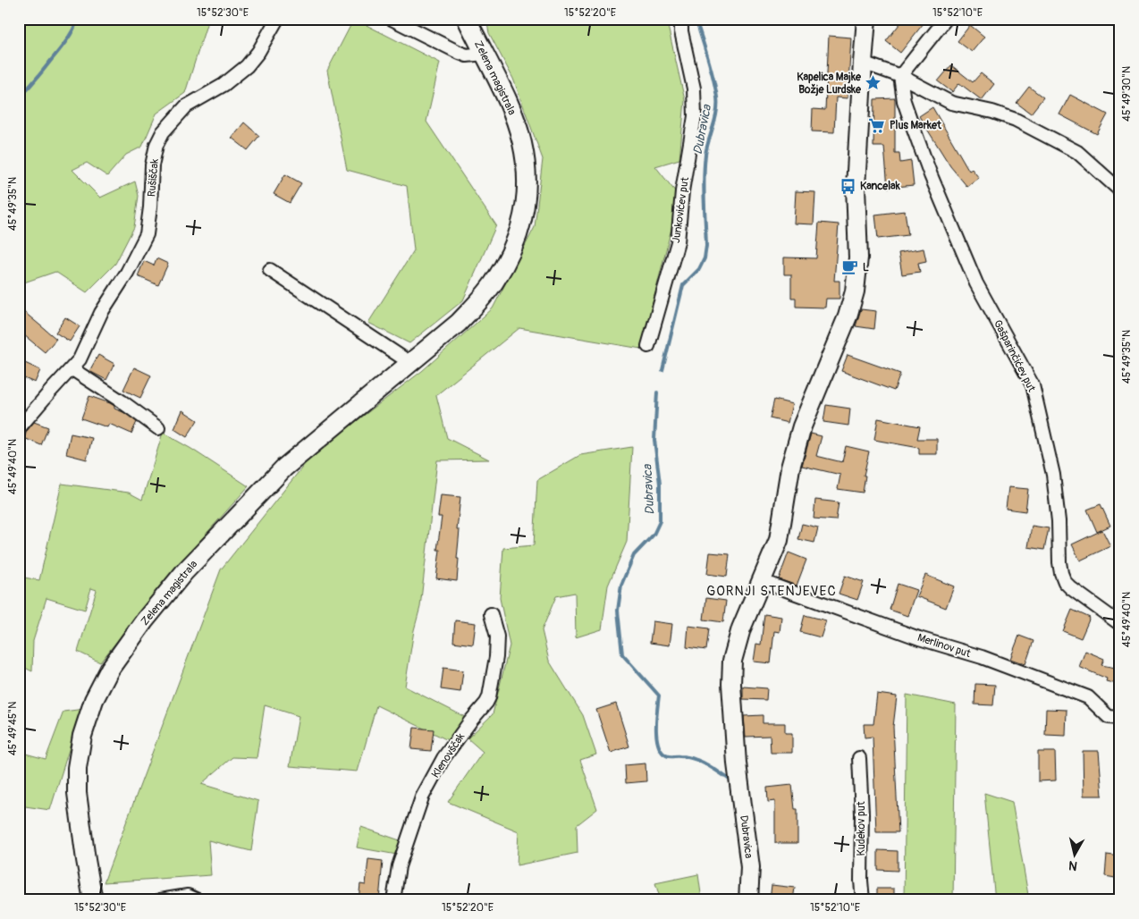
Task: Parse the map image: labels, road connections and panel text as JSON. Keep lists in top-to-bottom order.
{
  "streets": {
    "street": [
      "Zelena magistrala",
      "Rušiščak",
      "Junkovićev put",
      "Gašparinčićev put",
      "Merlinov put",
      "Klenovščak",
      "Kudekov put",
      "Dubravica"
    ]
  },
  "crossings": [
    ["Merlinov put", "Dubravica"]
  ],
  "districts": ["GORNJI STENJEVEC"],
  "water": ["Dubravica"],
  "places": {
    "place": ["Kapelica Majke Božje Lurdske"],
    "supermarket": ["Plus Market"],
    "bus stop": ["Kancelak"],
    "cafe": ["L"]
  },
  "north": "bottom",
  "coordinates": [
    "15°52'30\"E",
    "15°52'20\"E",
    "15°52'10\"E",
    "45°49'30\"N",
    "45°49'35\"N",
    "45°49'40\"N",
    "45°49'45\"N"
  ]
}
